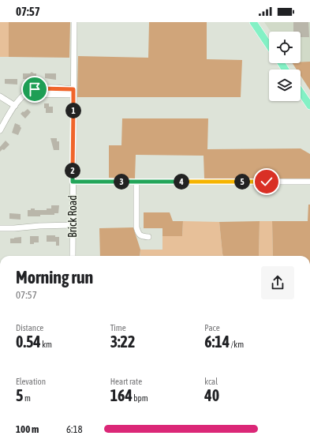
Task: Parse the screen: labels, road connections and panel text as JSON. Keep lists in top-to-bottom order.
{
  "streets": {
    "street": ["Brick Road"]
  },
  "page": {
    "status": "07:57",
    "pins": [
      "1",
      "2",
      "3",
      "4",
      "5"
    ],
    "heading": ["Morning run", "07:57"],
    "stats": [
      ["Distance", "0.54 km"],
      ["Time", "3:22"],
      ["Pace", "6:14 /km"],
      ["Elevation", "5 m"],
      ["Heart rate", "164 bpm"],
      ["kcal", "40"]
    ],
    "list": [
      {
        "name": "100 m",
        "note": "6:18"
      }
    ]
  }
}
